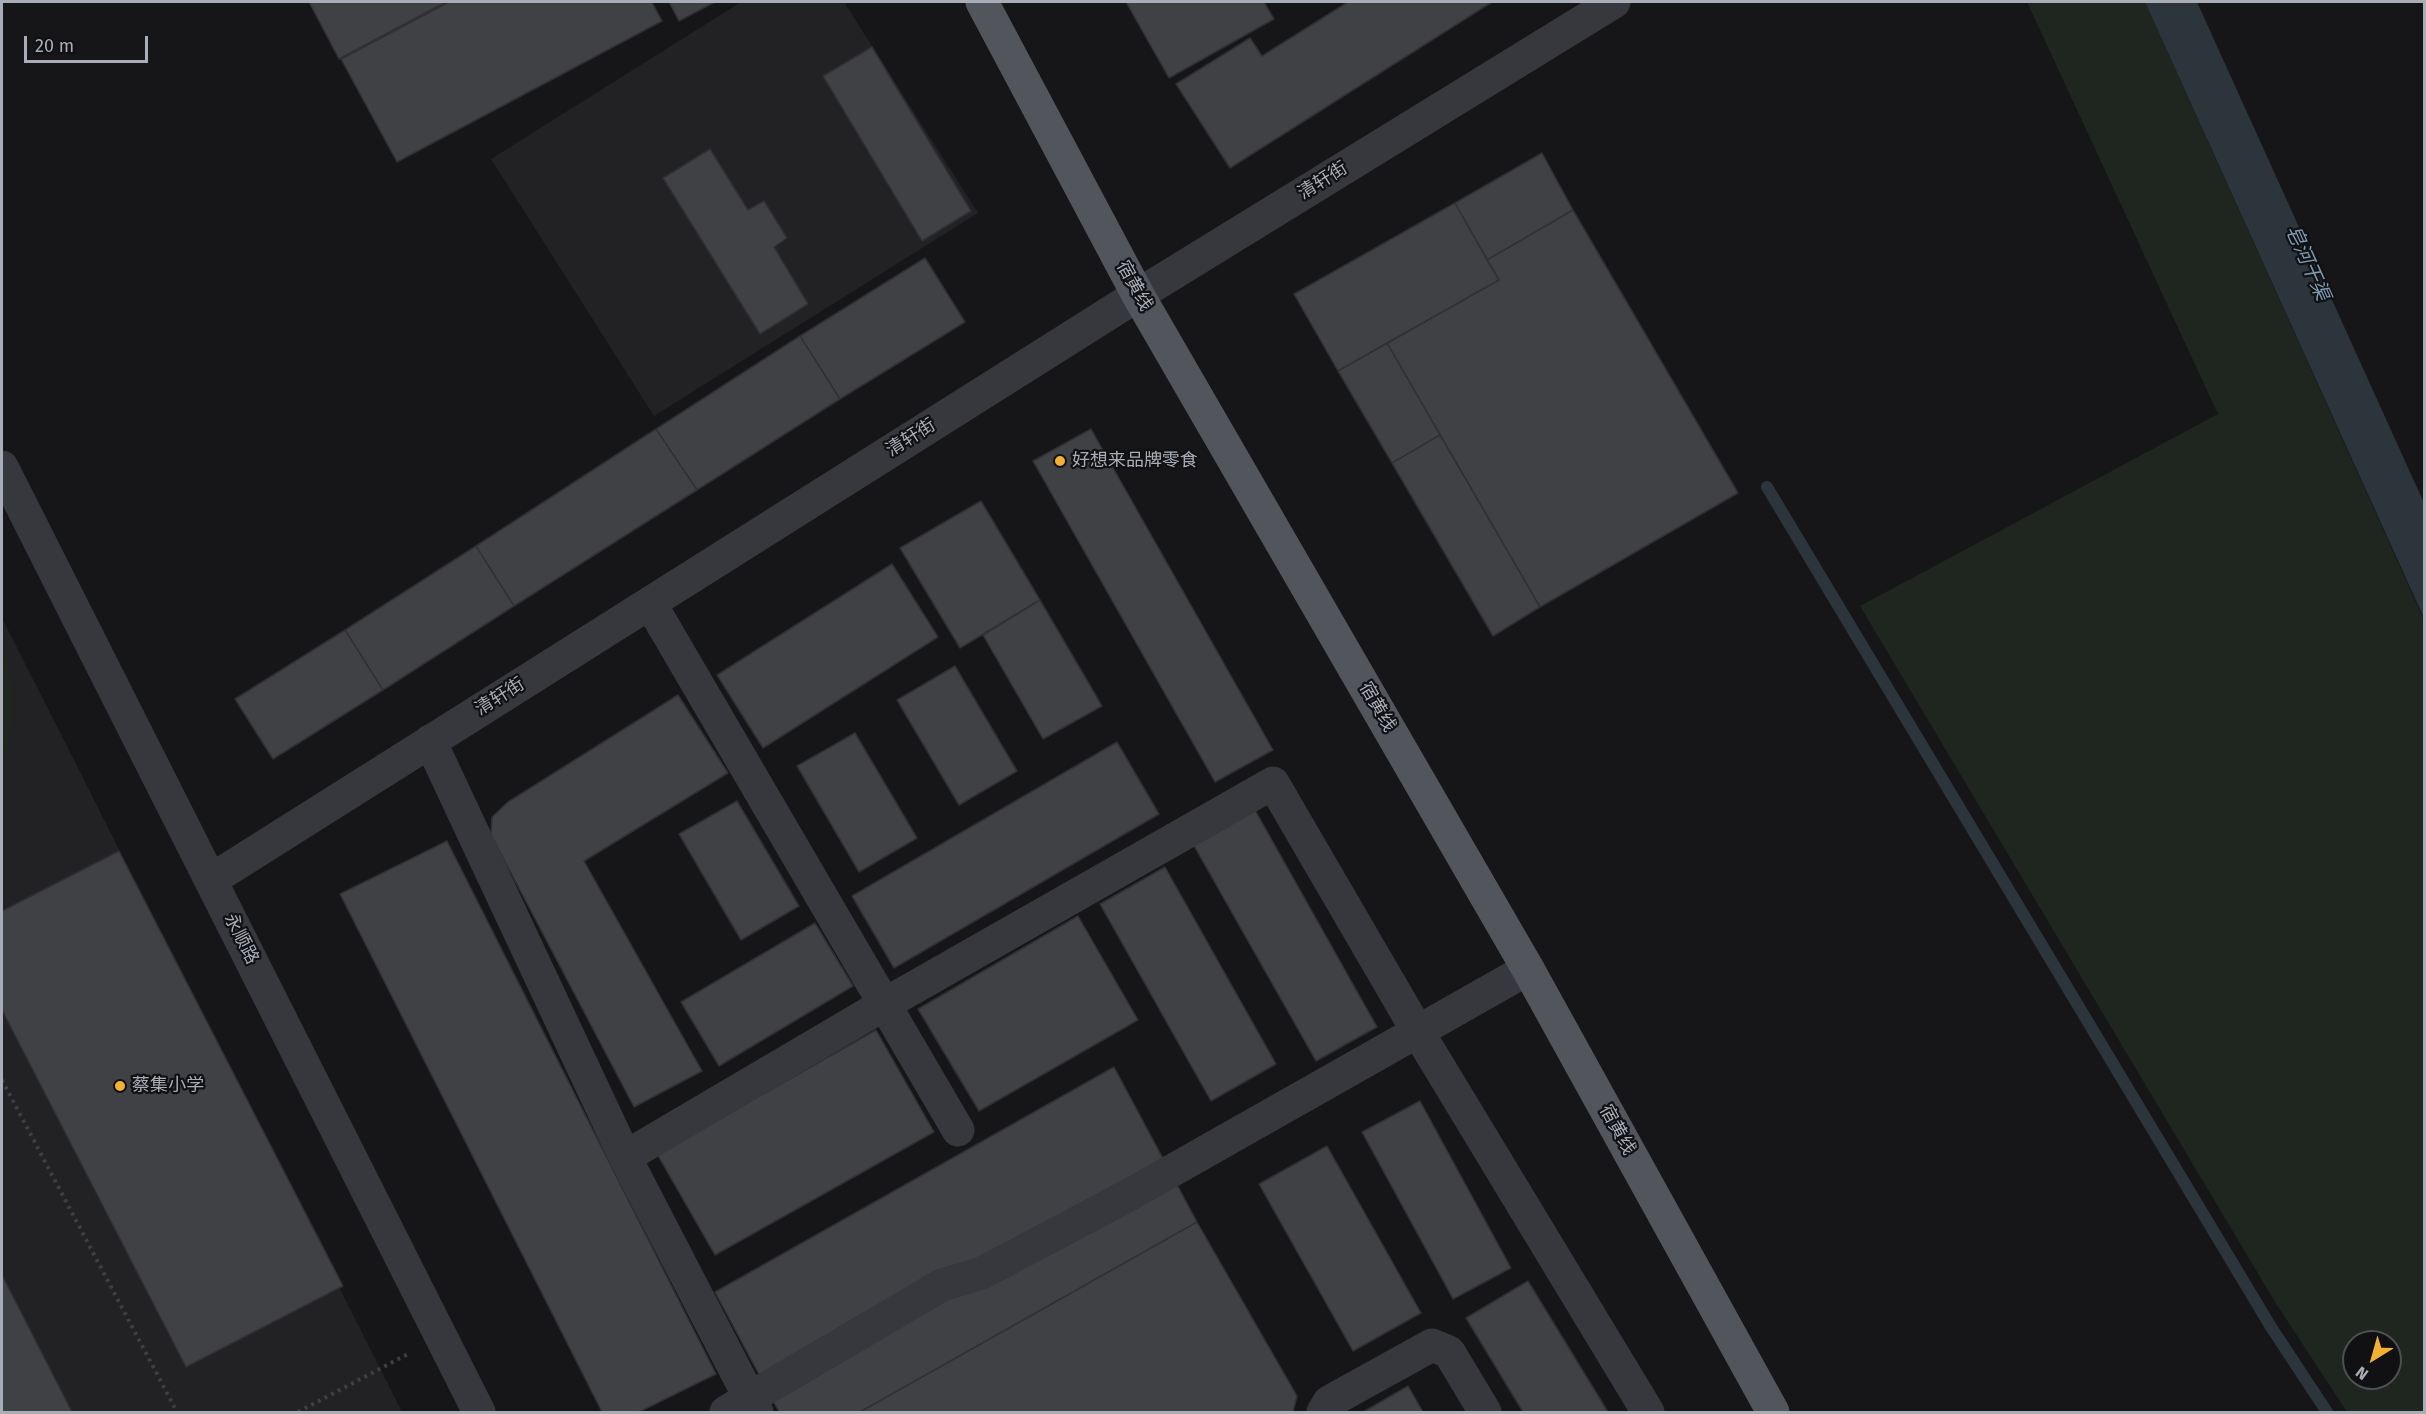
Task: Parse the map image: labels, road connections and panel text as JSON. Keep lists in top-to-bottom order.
{
  "streets": {
    "main road": ["宿黄线"],
    "street": ["清轩街", "永顺路"]
  },
  "crossings": [
    ["清轩街", "宿黄线"],
    ["清轩街", "永顺路"]
  ],
  "water": ["皂河干渠"],
  "places": ["好想来品牌零食", "蔡集小学"],
  "scale_bar": "20 m",
  "north": "bottom left"
}
